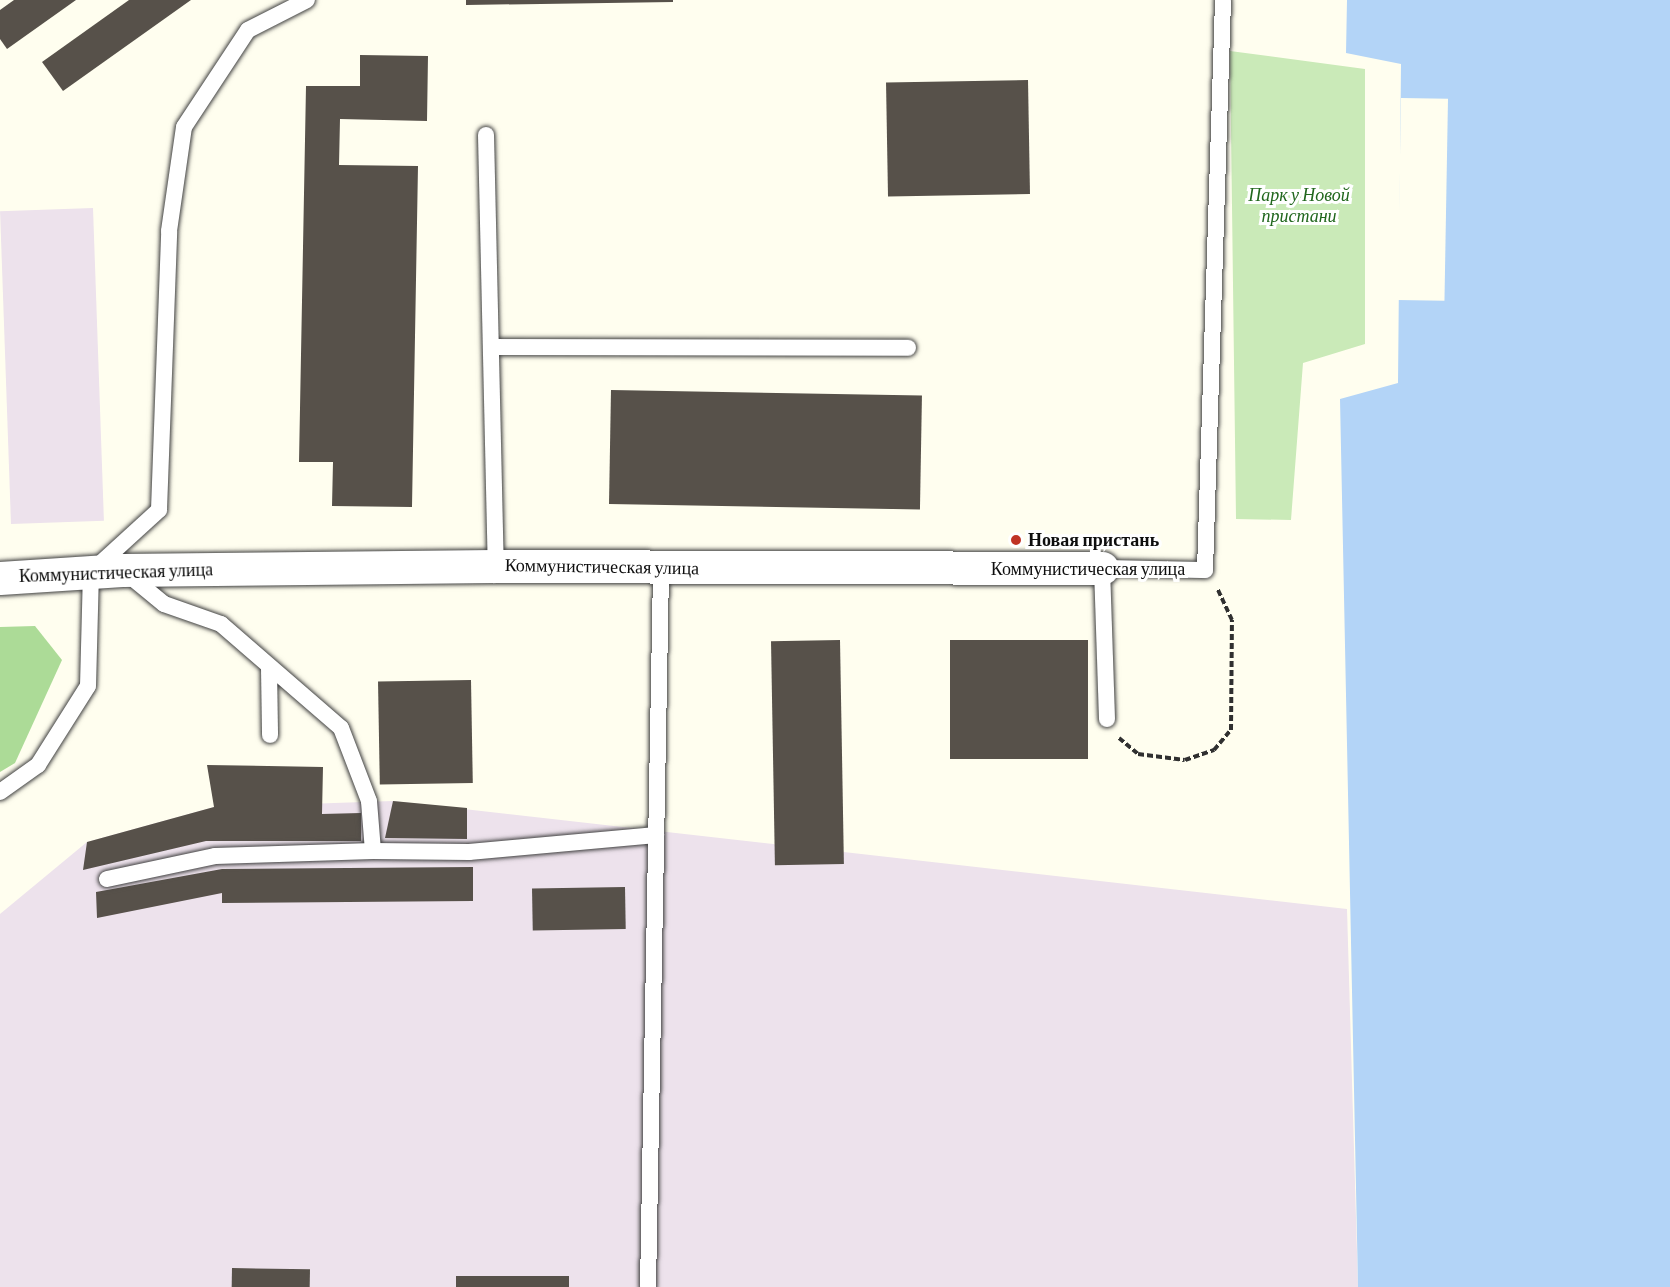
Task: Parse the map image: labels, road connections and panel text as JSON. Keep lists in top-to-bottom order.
{
  "streets": {
    "street": ["Коммунистическая улица"]
  },
  "parks": ["Парк у Новой пристани"],
  "places": ["Новая пристань"]
}
